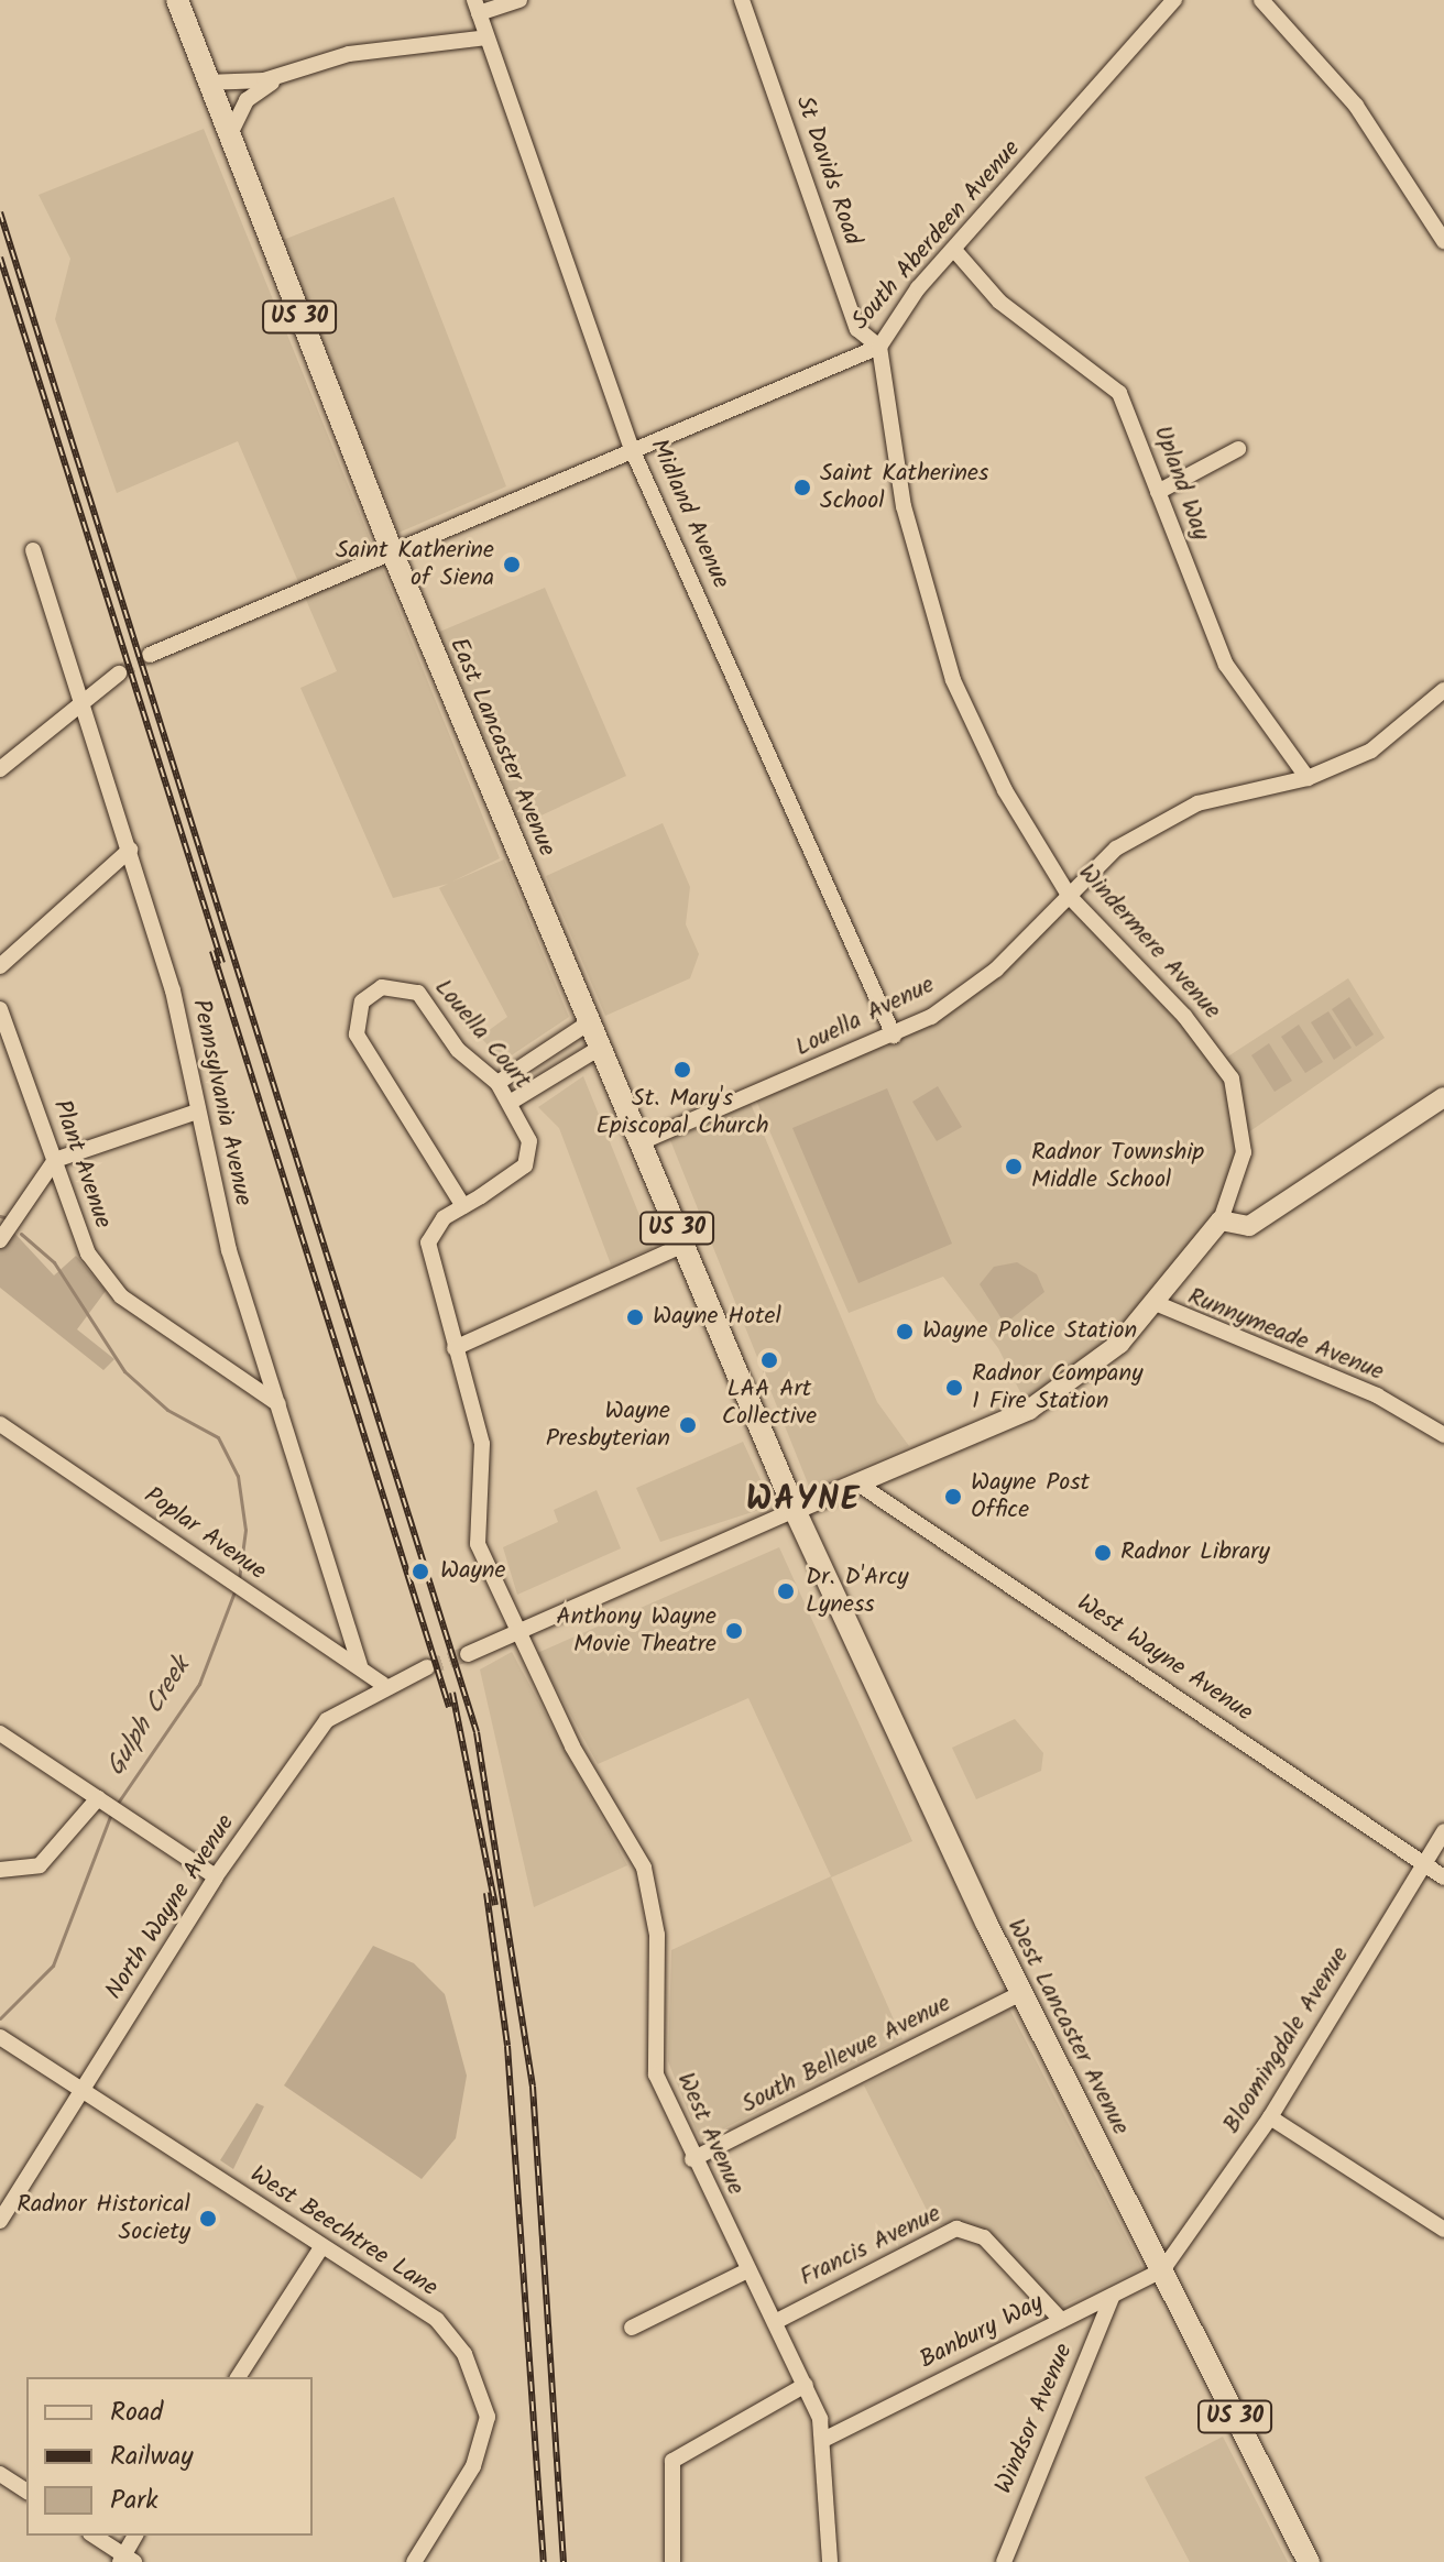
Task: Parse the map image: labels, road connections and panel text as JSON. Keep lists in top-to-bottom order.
{
  "streets": {
    "highway": ["US 30", "East Lancaster Avenue", "West Lancaster Avenue"],
    "street": [
      "St Davids Road",
      "South Aberdeen Avenue",
      "Upland Way",
      "Midland Avenue",
      "Windermere Avenue",
      "Louella Avenue",
      "Louella Court",
      "Pennsylvania Avenue",
      "Plant Avenue",
      "Runnymeade Avenue",
      "Poplar Avenue",
      "West Wayne Avenue",
      "North Wayne Avenue",
      "Bloomingdale Avenue",
      "South Bellevue Avenue",
      "West Avenue",
      "West Beechtree Lane",
      "Francis Avenue",
      "Banbury Way",
      "Windsor Avenue"
    ]
  },
  "crossings": [
    ["St Davids Road", "South Aberdeen Avenue"],
    ["St Davids Road", "Windermere Avenue"],
    ["South Aberdeen Avenue", "Upland Way"],
    ["South Aberdeen Avenue", "Midland Avenue"],
    ["South Aberdeen Avenue", "East Lancaster Avenue"],
    ["South Aberdeen Avenue", "Windermere Avenue"],
    ["Upland Way", "Louella Avenue"],
    ["Midland Avenue", "Louella Avenue"],
    ["East Lancaster Avenue", "Louella Avenue"],
    ["East Lancaster Avenue", "West Lancaster Avenue"],
    ["Windermere Avenue", "Louella Avenue"],
    ["Louella Court", "West Avenue"],
    ["Pennsylvania Avenue", "Plant Avenue"],
    ["Pennsylvania Avenue", "Poplar Avenue"],
    ["Poplar Avenue", "North Wayne Avenue"],
    ["West Wayne Avenue", "Bloomingdale Avenue"],
    ["North Wayne Avenue", "West Beechtree Lane"],
    ["West Lancaster Avenue", "Bloomingdale Avenue"],
    ["West Lancaster Avenue", "South Bellevue Avenue"],
    ["West Lancaster Avenue", "Banbury Way"],
    ["Bloomingdale Avenue", "Banbury Way"],
    ["South Bellevue Avenue", "West Avenue"],
    ["West Avenue", "Francis Avenue"],
    ["West Avenue", "Banbury Way"],
    ["Francis Avenue", "Banbury Way"],
    ["Banbury Way", "Windsor Avenue"]
  ],
  "districts": ["WAYNE"],
  "water": ["Gulph Creek"],
  "places": [
    "Saint Katherines School",
    "Saint Katherine of Siena",
    "St. Mary's Episcopal Church",
    "Radnor Township Middle School",
    "Wayne Hotel",
    "Wayne Police Station",
    "LAA Art Collective",
    "Radnor Company 1 Fire Station",
    "Wayne Presbyterian",
    "Wayne Post Office",
    "Radnor Library",
    "Wayne",
    "Dr. D'Arcy Lyness",
    "Anthony Wayne Movie Theatre",
    "Radnor Historical Society"
  ],
  "legend": ["Road", "Railway", "Park"]
}
